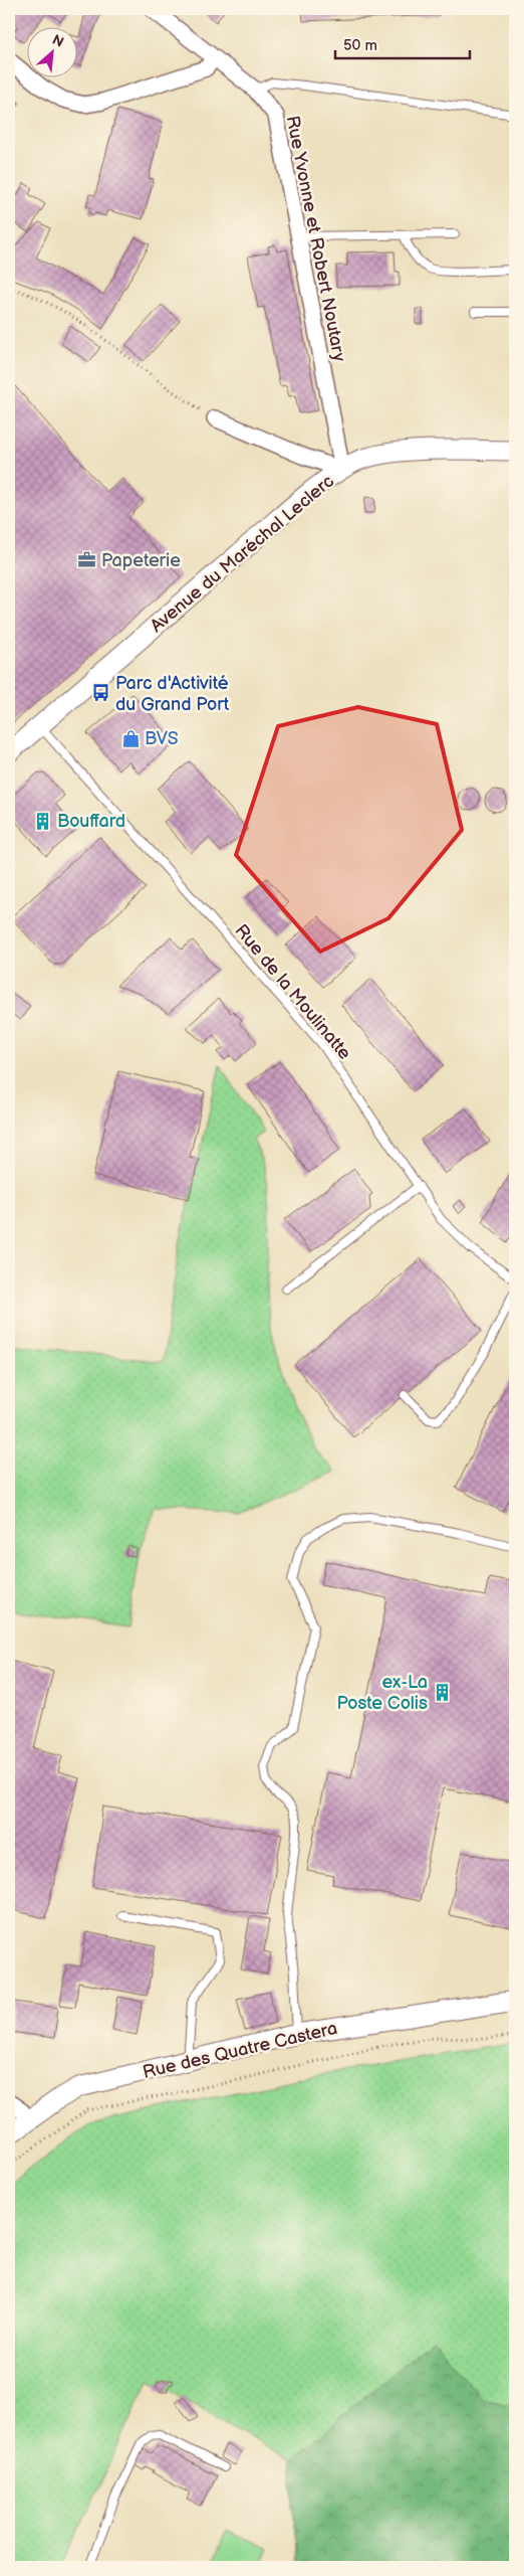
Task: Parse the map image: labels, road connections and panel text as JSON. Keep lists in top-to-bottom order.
{
  "streets": {
    "street": ["Rue Yvonne et Robert Noutary", "Avenue du Maréchal Leclerc", "Rue des Quatre Castera"],
    "lane": ["Rue de la Moulinatte"]
  },
  "crossings": [
    ["Rue Yvonne et Robert Noutary", "Avenue du Maréchal Leclerc"],
    ["Avenue du Maréchal Leclerc", "Rue de la Moulinatte"]
  ],
  "places": {
    "office": ["Papeterie"],
    "bus stop": ["Parc d'Activité du Grand Port"],
    "shop": ["BVS"],
    "building": ["Bouffard", "ex-La Poste Colis"]
  },
  "scale_bar": "50 m",
  "north": "top right"
}
